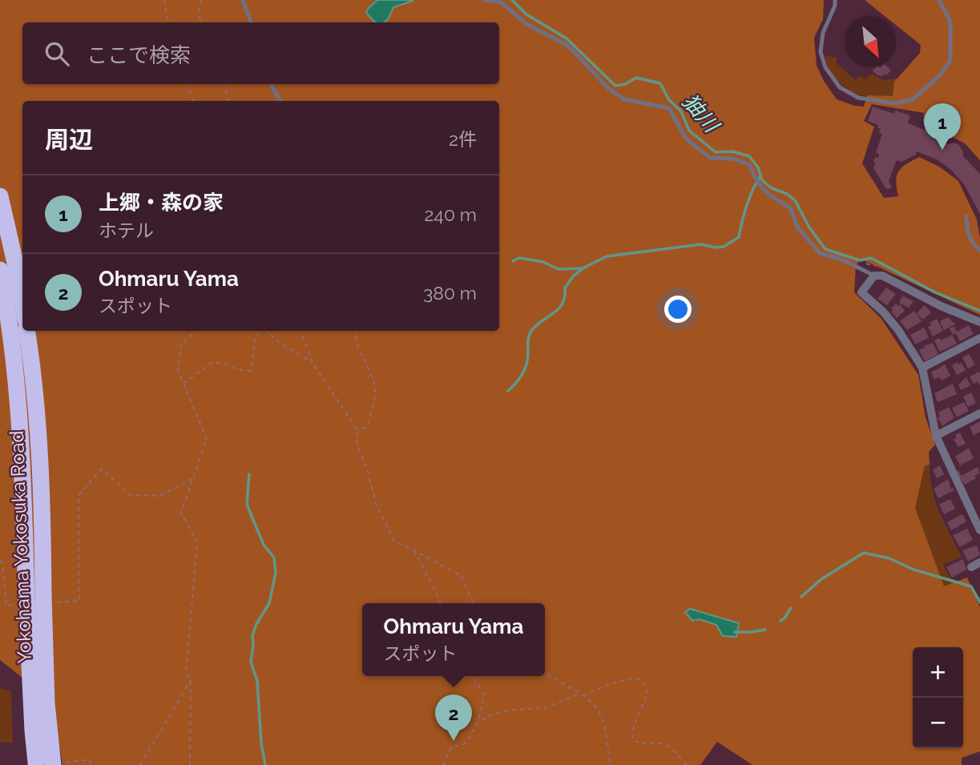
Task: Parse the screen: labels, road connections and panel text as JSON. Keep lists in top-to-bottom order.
{
  "streets": {
    "highway": ["Yokohama Yokosuka Road"]
  },
  "water": ["㹨川"],
  "north": "bottom right",
  "page": {
    "search": "ここで検索",
    "heading": ["周辺", "2件"],
    "pins": ["1", "2"],
    "list": [
      {
        "mark": "1",
        "name": "上郷・森の家",
        "note": "ホテル",
        "value": "240 m"
      },
      {
        "mark": "2",
        "name": "Ohmaru Yama",
        "note": "スポット",
        "value": "380 m"
      }
    ],
    "popup": ["Ohmaru Yama", "スポット"],
    "map_buttons": ["+", "−"]
  }
}
